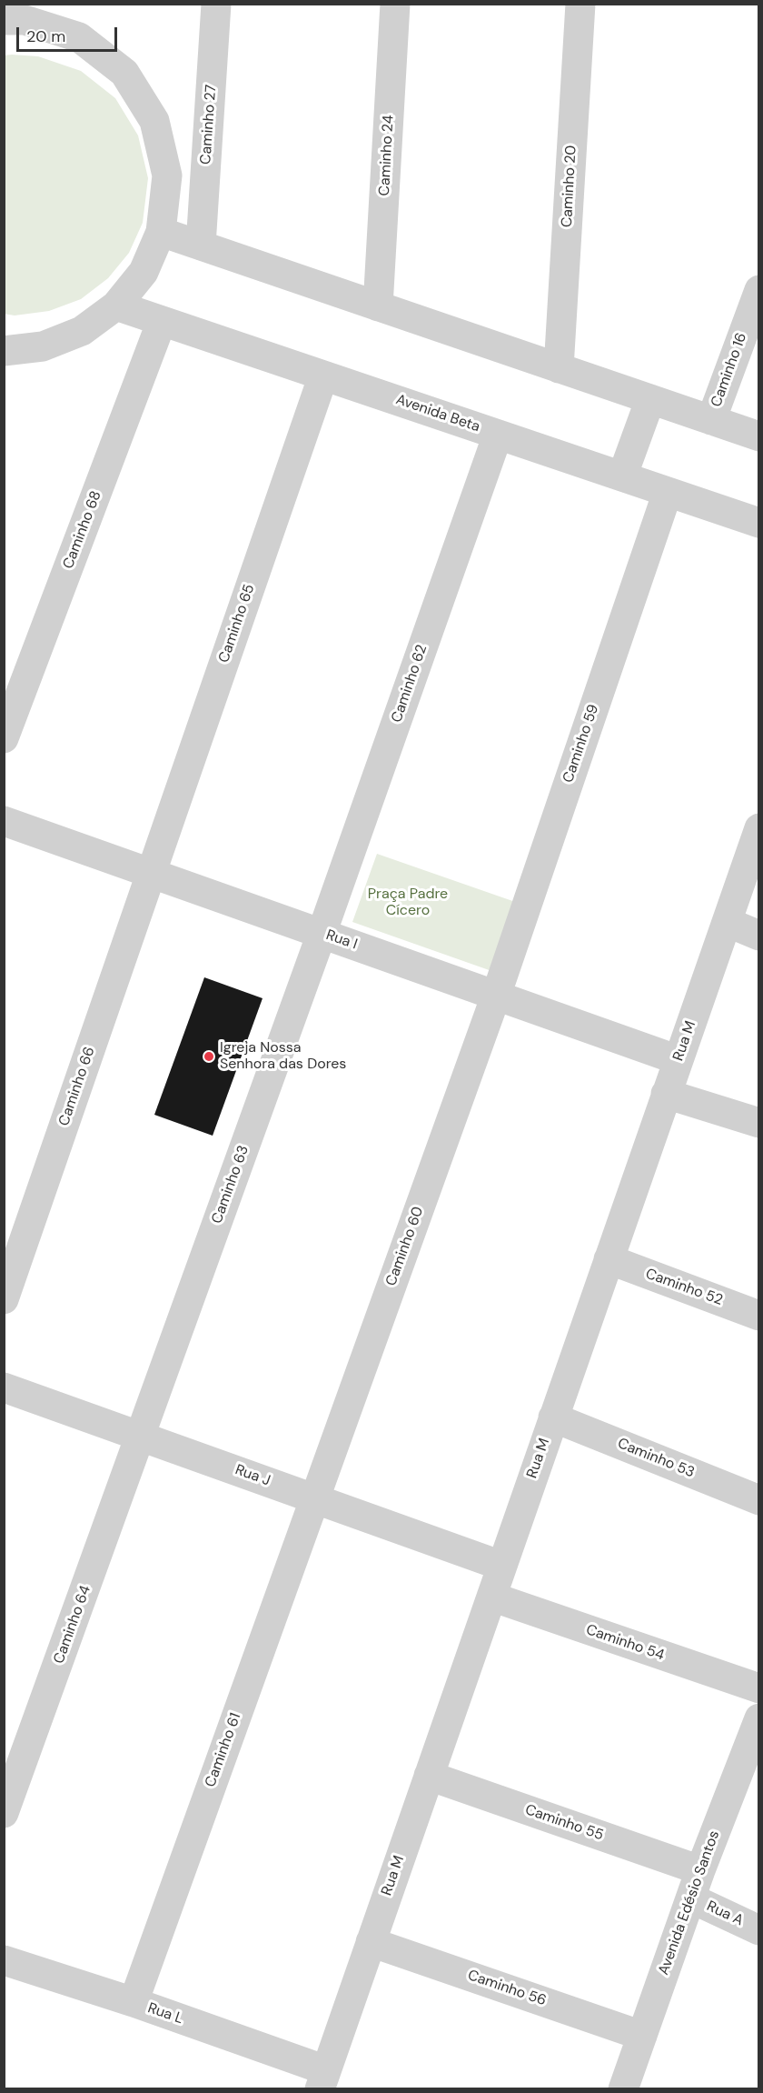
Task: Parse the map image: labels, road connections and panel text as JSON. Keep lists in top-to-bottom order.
{
  "streets": {
    "street": [
      "Caminho 27",
      "Caminho 24",
      "Caminho 20",
      "Caminho 16",
      "Avenida Beta",
      "Caminho 68",
      "Caminho 65",
      "Caminho 62",
      "Caminho 59",
      "Rua I",
      "Rua M",
      "Caminho 66",
      "Caminho 63",
      "Caminho 60",
      "Caminho 52",
      "Caminho 53",
      "Rua J",
      "Caminho 64",
      "Caminho 54",
      "Caminho 61",
      "Caminho 55",
      "Avenida Edésio Santos",
      "Rua A",
      "Caminho 56",
      "Rua L"
    ]
  },
  "crossings": [
    ["Avenida Beta", "Caminho 68"],
    ["Avenida Beta", "Caminho 65"],
    ["Avenida Beta", "Caminho 62"],
    ["Avenida Beta", "Caminho 59"],
    ["Caminho 65", "Rua I"],
    ["Caminho 65", "Caminho 66"],
    ["Caminho 62", "Rua I"],
    ["Caminho 62", "Caminho 63"],
    ["Caminho 59", "Rua I"],
    ["Caminho 59", "Caminho 60"],
    ["Rua I", "Rua M"],
    ["Rua I", "Caminho 66"],
    ["Rua I", "Caminho 63"],
    ["Rua I", "Caminho 60"],
    ["Rua M", "Caminho 52"],
    ["Rua M", "Caminho 53"],
    ["Rua M", "Rua J"],
    ["Rua M", "Caminho 54"],
    ["Rua M", "Caminho 55"],
    ["Rua M", "Caminho 56"],
    ["Rua M", "Rua L"],
    ["Caminho 63", "Rua J"],
    ["Caminho 63", "Caminho 64"],
    ["Caminho 60", "Rua J"],
    ["Caminho 60", "Caminho 61"],
    ["Rua J", "Caminho 64"],
    ["Rua J", "Caminho 61"],
    ["Caminho 61", "Rua L"],
    ["Caminho 55", "Avenida Edésio Santos"],
    ["Avenida Edésio Santos", "Rua A"],
    ["Avenida Edésio Santos", "Caminho 56"]
  ],
  "parks": ["Praça Padre Cícero"],
  "places": ["Igreja Nossa Senhora das Dores"],
  "scale_bar": "20 m"
}
